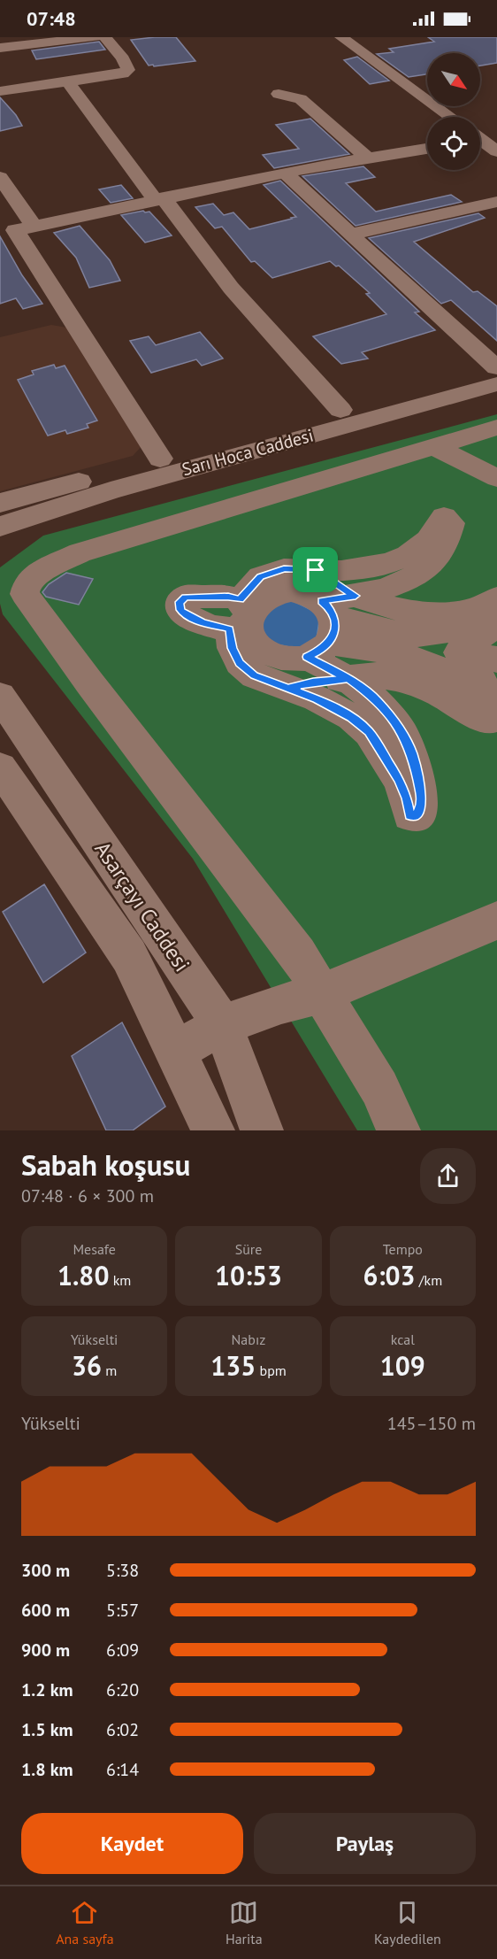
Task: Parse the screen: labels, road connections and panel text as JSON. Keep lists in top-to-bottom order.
{
  "streets": {
    "street": ["Sarı Hoca Caddesi", "Asarçayı Caddesi"]
  },
  "north": "bottom right",
  "page": {
    "status": "07:48",
    "heading": ["Sabah koşusu", "07:48 · 6 × 300 m"],
    "stats": [
      ["Mesafe", "1.80 km"],
      ["Süre", "10:53"],
      ["Tempo", "6:03 /km"],
      ["Yükselti", "36 m"],
      ["Nabız", "135 bpm"],
      ["kcal", "109"]
    ],
    "chart": ["Yükselti", "145–150 m"],
    "list": [
      {
        "name": "300 m",
        "note": "5:38"
      },
      {
        "name": "600 m",
        "note": "5:57"
      },
      {
        "name": "900 m",
        "note": "6:09"
      },
      {
        "name": "1.2 km",
        "note": "6:20"
      },
      {
        "name": "1.5 km",
        "note": "6:02"
      },
      {
        "name": "1.8 km",
        "note": "6:14"
      }
    ],
    "buttons": ["Kaydet", "Paylaş"],
    "tabs": ["Ana sayfa", "Harita", "Kaydedilen"]
  }
}
